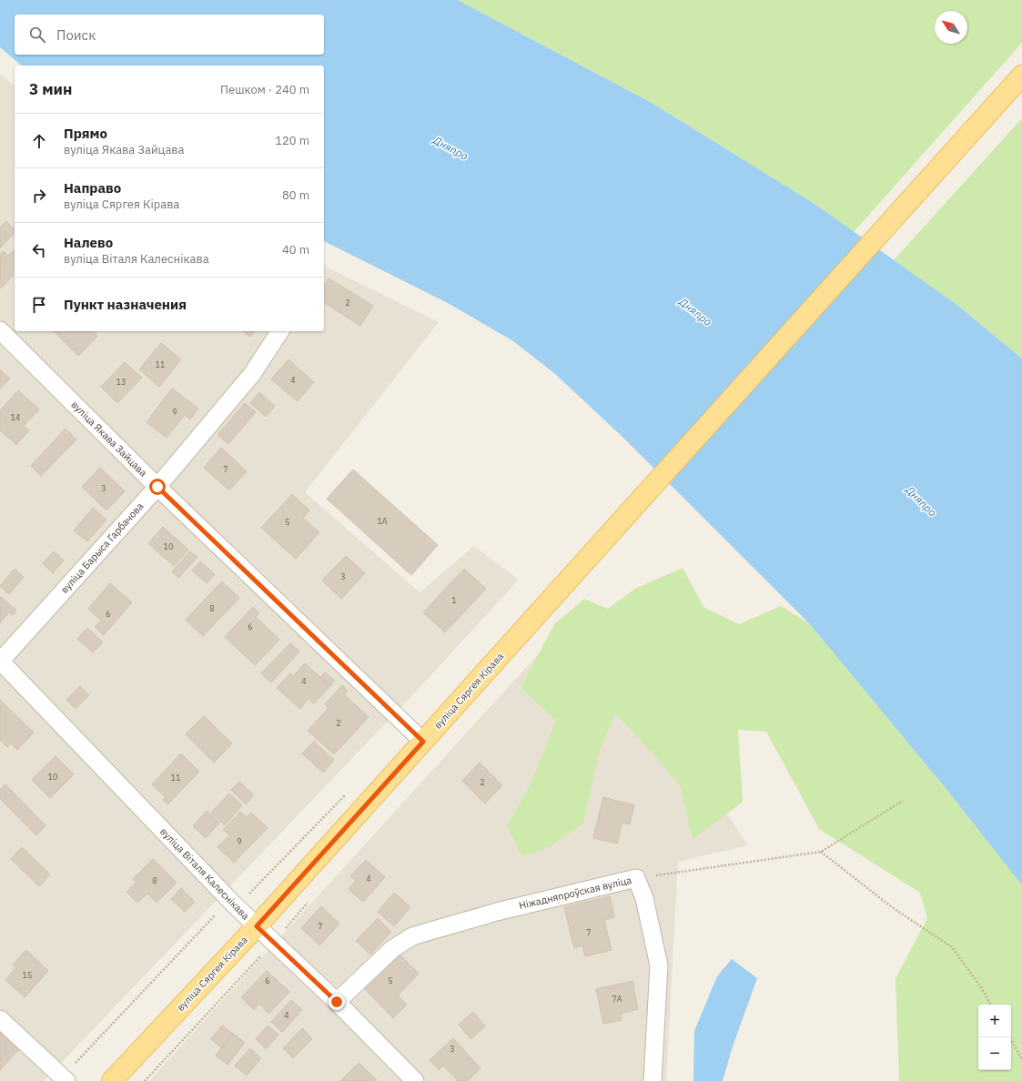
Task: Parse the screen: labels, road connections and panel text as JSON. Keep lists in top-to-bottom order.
{
  "streets": {
    "main road": ["вуліца Сяргея Кірава"],
    "street": [
      "вуліца Якава Зайцава",
      "вуліца Барыса Гарбачова",
      "вуліца Віталя Калеснікава",
      "Ніжадняпроўская вуліца"
    ]
  },
  "crossings": [
    ["вуліца Якава Зайцава", "вуліца Барыса Гарбачова"],
    ["вуліца Якава Зайцава", "вуліца Сяргея Кірава"],
    ["вуліца Барыса Гарбачова", "вуліца Віталя Калеснікава"],
    ["вуліца Сяргея Кірава", "вуліца Віталя Калеснікава"],
    ["вуліца Віталя Калеснікава", "Ніжадняпроўская вуліца"]
  ],
  "water": ["Дняпро"],
  "house_numbers": [
    "2",
    "11",
    "4",
    "13",
    "9",
    "14",
    "7",
    "3",
    "1А",
    "5",
    "10",
    "3",
    "1",
    "8",
    "6",
    "6",
    "4",
    "2",
    "10",
    "11",
    "2",
    "9",
    "4",
    "8",
    "7",
    "7",
    "15",
    "6",
    "5",
    "7А",
    "4",
    "3"
  ],
  "north": "top left",
  "page": {
    "search": "Поиск",
    "heading": ["3 мин", "Пешком · 240 m"],
    "list": [
      ["Прямо", "вуліца Якава Зайцава", "120 m"],
      ["Направо", "вуліца Сяргея Кірава", "80 m"],
      ["Налево", "вуліца Віталя Калеснікава", "40 m"],
      "Пункт назначения"
    ],
    "map_buttons": ["+", "−"]
  }
}
